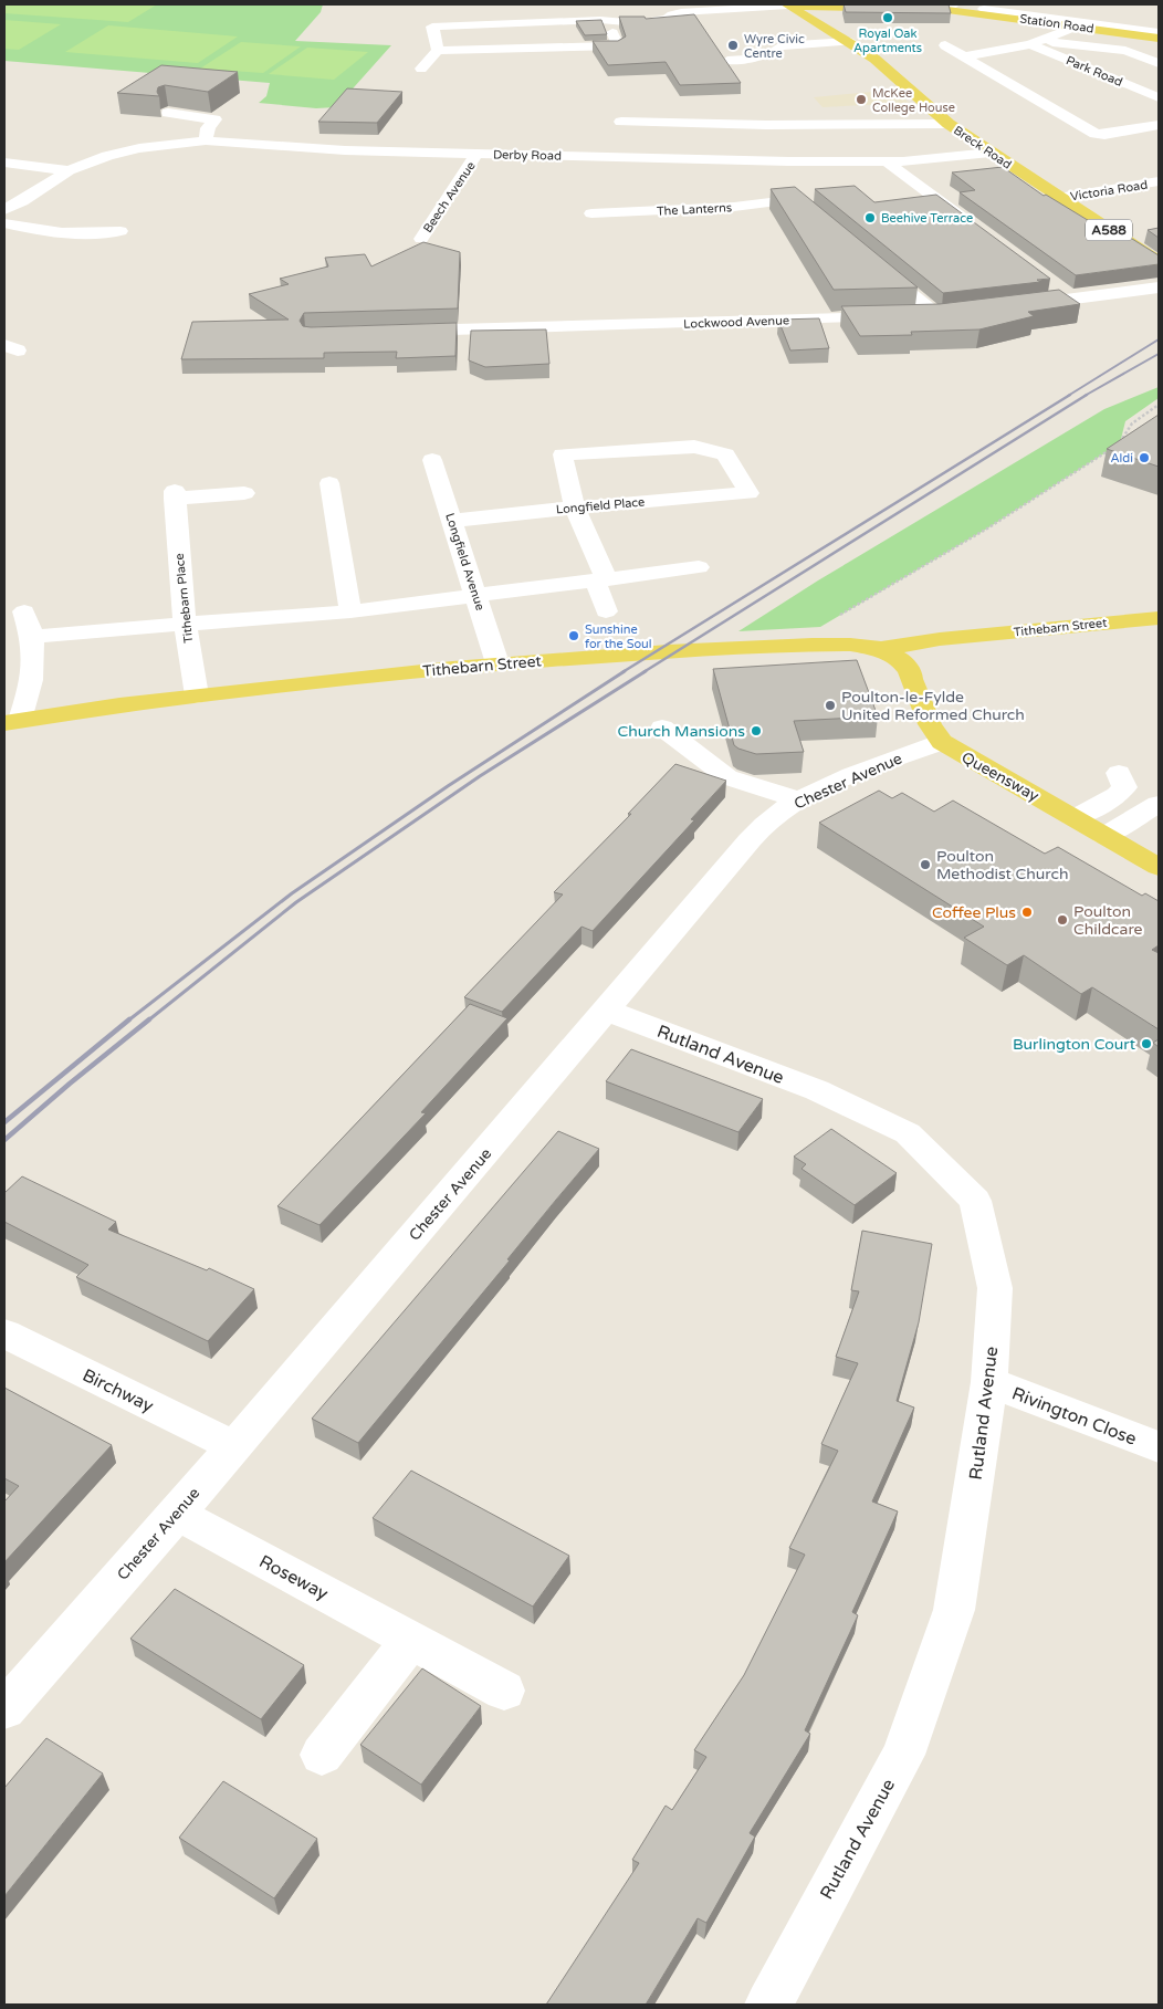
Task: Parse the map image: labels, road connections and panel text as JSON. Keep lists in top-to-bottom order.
{
  "streets": {
    "main road": [
      "Station Road",
      "Breck Road",
      "A588",
      "Tithebarn Street",
      "Queensway"
    ],
    "street": [
      "Park Road",
      "Derby Road",
      "Victoria Road",
      "Beech Avenue",
      "The Lanterns",
      "Lockwood Avenue",
      "Longfield Place",
      "Longfield Avenue",
      "Tithebarn Place",
      "Chester Avenue",
      "Rutland Avenue",
      "Birchway",
      "Rivington Close",
      "Roseway"
    ]
  },
  "crossings": [
    ["Station Road", "Park Road"],
    ["Station Road", "Breck Road"],
    ["Breck Road", "Derby Road"],
    ["Breck Road", "Victoria Road"],
    ["Derby Road", "Beech Avenue"],
    ["Derby Road", "The Lanterns"],
    ["Longfield Place", "Longfield Avenue"],
    ["Longfield Avenue", "Tithebarn Street"],
    ["Tithebarn Place", "Tithebarn Street"],
    ["Tithebarn Street", "Queensway"],
    ["Queensway", "Chester Avenue"],
    ["Chester Avenue", "Rutland Avenue"],
    ["Chester Avenue", "Birchway"],
    ["Chester Avenue", "Roseway"],
    ["Rutland Avenue", "Rivington Close"]
  ],
  "places": [
    "Royal Oak Apartments",
    "Wyre Civic Centre",
    "McKee College House",
    "Beehive Terrace",
    "Aldi",
    "Sunshine for the Soul",
    "Poulton-le-Fylde United Reformed Church",
    "Church Mansions",
    "Poulton Methodist Church",
    "Coffee Plus",
    "Poulton Childcare",
    "Burlington Court"
  ]
}
